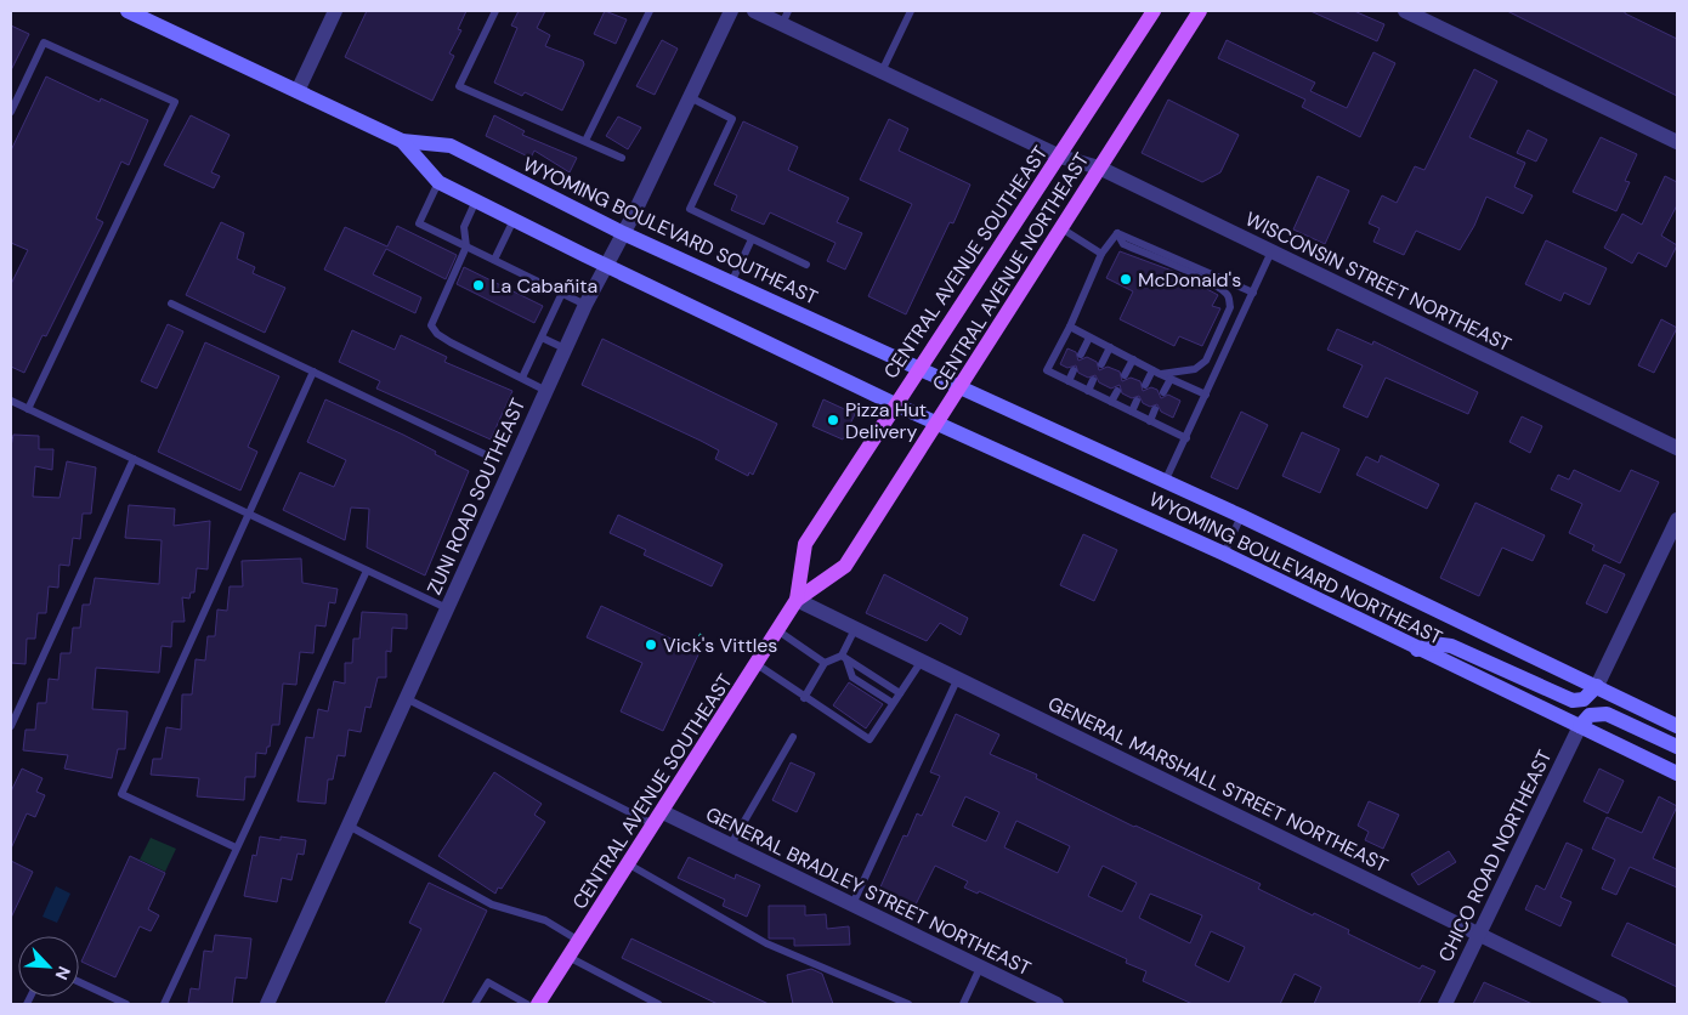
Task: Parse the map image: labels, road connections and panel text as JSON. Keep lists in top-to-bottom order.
{
  "streets": {
    "main road": [
      "WYOMING BOULEVARD SOUTHEAST",
      "CENTRAL AVENUE SOUTHEAST",
      "CENTRAL AVENUE NORTHEAST",
      "WYOMING BOULEVARD NORTHEAST"
    ],
    "street": [
      "WISCONSIN STREET NORTHEAST",
      "ZUNI ROAD SOUTHEAST",
      "GENERAL MARSHALL STREET NORTHEAST",
      "CHICO ROAD NORTHEAST",
      "GENERAL BRADLEY STREET NORTHEAST"
    ]
  },
  "crossings": [
    ["WYOMING BOULEVARD SOUTHEAST", "CENTRAL AVENUE SOUTHEAST"],
    ["WYOMING BOULEVARD SOUTHEAST", "ZUNI ROAD SOUTHEAST"],
    ["WYOMING BOULEVARD SOUTHEAST", "WYOMING BOULEVARD NORTHEAST"],
    ["CENTRAL AVENUE SOUTHEAST", "CENTRAL AVENUE NORTHEAST"],
    ["CENTRAL AVENUE SOUTHEAST", "WISCONSIN STREET NORTHEAST"],
    ["CENTRAL AVENUE SOUTHEAST", "WYOMING BOULEVARD NORTHEAST"],
    ["CENTRAL AVENUE SOUTHEAST", "GENERAL MARSHALL STREET NORTHEAST"],
    ["CENTRAL AVENUE SOUTHEAST", "GENERAL BRADLEY STREET NORTHEAST"],
    ["CENTRAL AVENUE NORTHEAST", "WISCONSIN STREET NORTHEAST"],
    ["CENTRAL AVENUE NORTHEAST", "WYOMING BOULEVARD NORTHEAST"],
    ["CENTRAL AVENUE NORTHEAST", "GENERAL MARSHALL STREET NORTHEAST"],
    ["WYOMING BOULEVARD NORTHEAST", "CHICO ROAD NORTHEAST"],
    ["GENERAL MARSHALL STREET NORTHEAST", "CHICO ROAD NORTHEAST"]
  ],
  "places": [
    "McDonald's",
    "La Cabañita",
    "Pizza Hut Delivery",
    "Vick's Vittles"
  ],
  "north": "bottom right"
}
